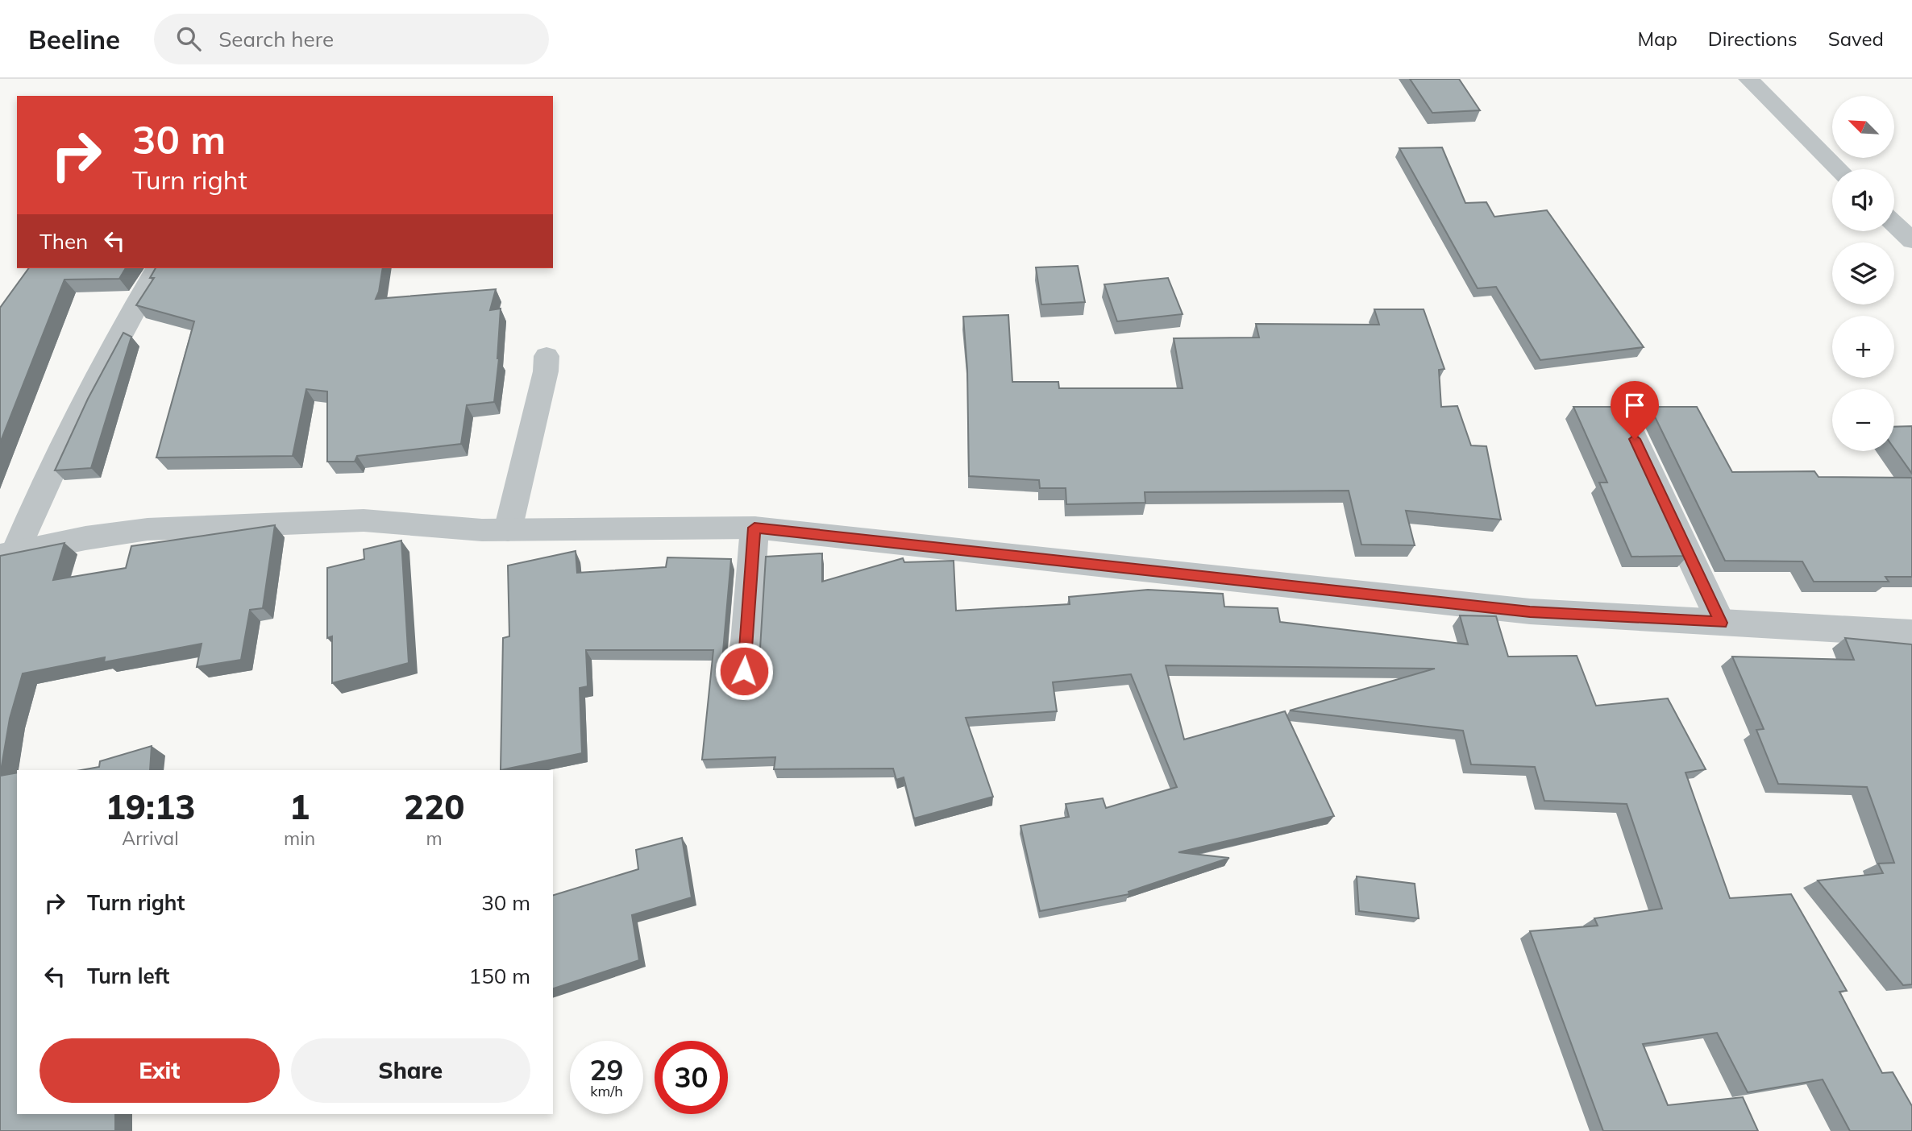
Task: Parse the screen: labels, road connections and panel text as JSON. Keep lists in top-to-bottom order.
{
  "north": "top left",
  "page": {
    "header": "Beeline",
    "search": "Search here",
    "nav": ["Map", "Directions", "Saved"],
    "map_buttons": ["+", "−"],
    "turn": ["30 m", "Turn right"],
    "then": "Then",
    "eta": [
      "19:13",
      "Arrival",
      "1",
      "min",
      "220",
      "m"
    ],
    "list": [
      {
        "name": "Turn right",
        "value": "30 m"
      },
      {
        "name": "Turn left",
        "value": "150 m"
      }
    ],
    "buttons": ["Exit", "Share"],
    "speed": "29 km/h",
    "limit": "30"
  }
}
